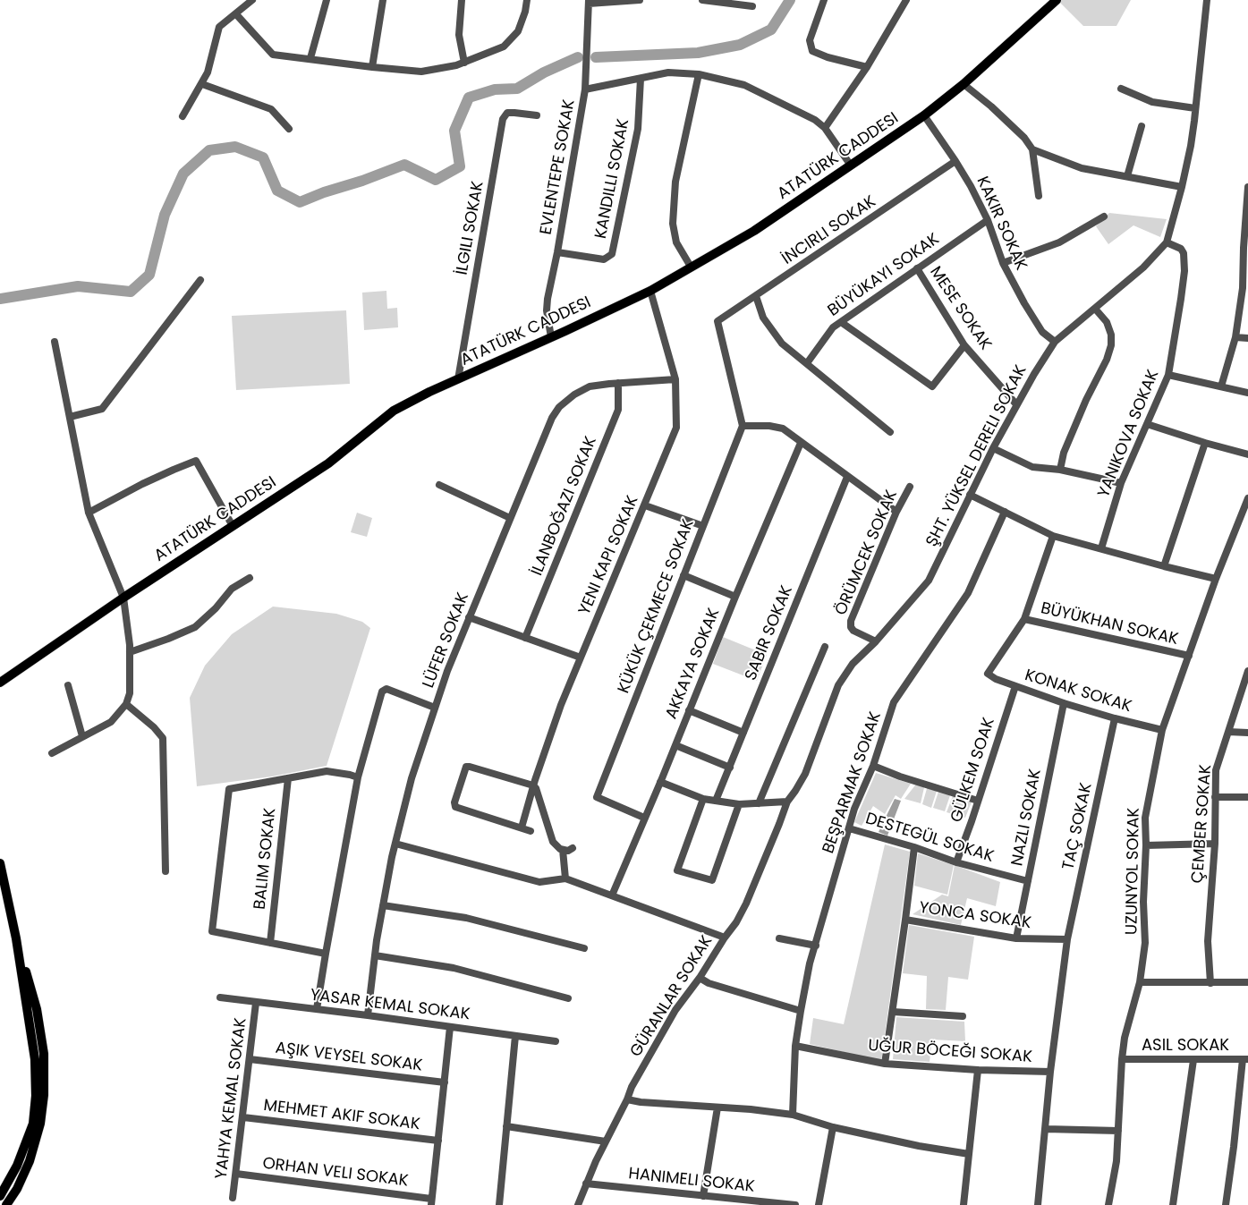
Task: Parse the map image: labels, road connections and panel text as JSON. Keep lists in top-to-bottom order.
{
  "streets": {
    "main road": ["ATATÜRK CADDESI"],
    "street": [
      "EVLENTEPE SOKAK",
      "KANDILLI SOKAK",
      "İLGILI SOKAK",
      "İNCIRLI SOKAK",
      "MESE SOKAK",
      "ŞHT. YÜKSEL DERELI SOKAK",
      "ÖRÜMCEK SOKAK",
      "KÜKÜK ÇEKMECE SOKAK",
      "BÜYÜKHAN SOKAK",
      "LÜFER SOKAK",
      "AKKAYA SOKAK",
      "KONAK SOKAK",
      "GÜLKEM SOAK",
      "BEŞPARMAK SOKAK",
      "ÇEMBER SOKAK",
      "TAÇ SOKAK",
      "DESTEGÜL SOKAK",
      "UZUNYOL SOKAK",
      "YONCA SOKAK",
      "GÜRANLAR SOKAK",
      "YASAR KEMAL SOKAK",
      "ASIL SOKAK",
      "UĞUR BÖCEĞI SOKAK",
      "YAHYA KEMAL SOKAK",
      "MEHMET AKIF SOKAK",
      "ORHAN VELI SOKAK"
    ]
  },
  "crossings": [
    ["ATATÜRK CADDESI", "EVLENTEPE SOKAK"],
    ["ATATÜRK CADDESI", "İLGILI SOKAK"],
    ["EVLENTEPE SOKAK", "KANDILLI SOKAK"],
    ["İNCIRLI SOKAK", "KÜKÜK ÇEKMECE SOKAK"],
    ["MESE SOKAK", "ŞHT. YÜKSEL DERELI SOKAK"],
    ["ŞHT. YÜKSEL DERELI SOKAK", "ÖRÜMCEK SOKAK"],
    ["ŞHT. YÜKSEL DERELI SOKAK", "GÜRANLAR SOKAK"],
    ["KÜKÜK ÇEKMECE SOKAK", "AKKAYA SOKAK"],
    ["BÜYÜKHAN SOKAK", "KONAK SOKAK"],
    ["BÜYÜKHAN SOKAK", "UZUNYOL SOKAK"],
    ["LÜFER SOKAK", "YASAR KEMAL SOKAK"],
    ["KONAK SOKAK", "GÜLKEM SOAK"],
    ["KONAK SOKAK", "TAÇ SOKAK"],
    ["KONAK SOKAK", "UZUNYOL SOKAK"],
    ["GÜLKEM SOAK", "DESTEGÜL SOKAK"],
    ["BEŞPARMAK SOKAK", "DESTEGÜL SOKAK"],
    ["BEŞPARMAK SOKAK", "UĞUR BÖCEĞI SOKAK"],
    ["TAÇ SOKAK", "YONCA SOKAK"],
    ["TAÇ SOKAK", "UĞUR BÖCEĞI SOKAK"],
    ["UZUNYOL SOKAK", "ASIL SOKAK"],
    ["YASAR KEMAL SOKAK", "YAHYA KEMAL SOKAK"],
    ["YAHYA KEMAL SOKAK", "MEHMET AKIF SOKAK"],
    ["YAHYA KEMAL SOKAK", "ORHAN VELI SOKAK"]
  ]
}
